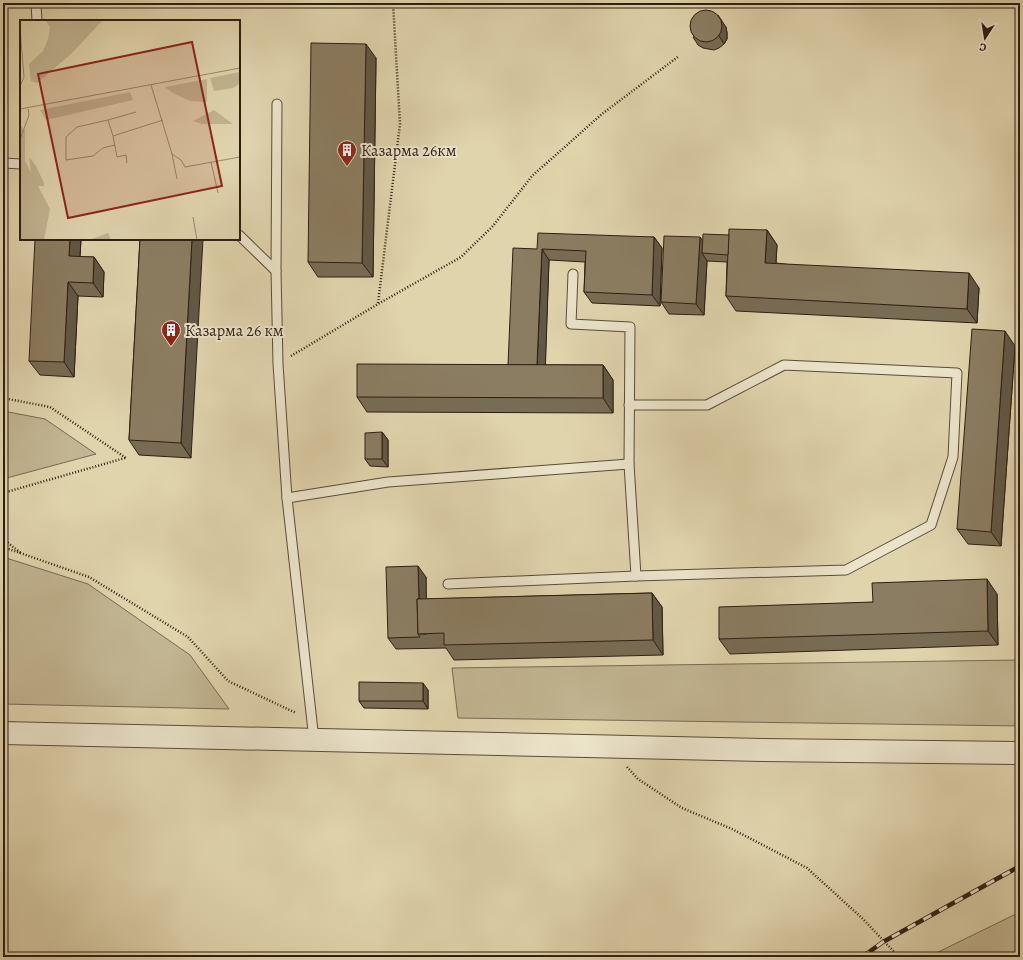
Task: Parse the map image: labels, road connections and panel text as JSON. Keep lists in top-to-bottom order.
{
  "places": {
    "building": ["Казарма 26км", "Казарма 26 км"]
  },
  "north": "bottom"
}
